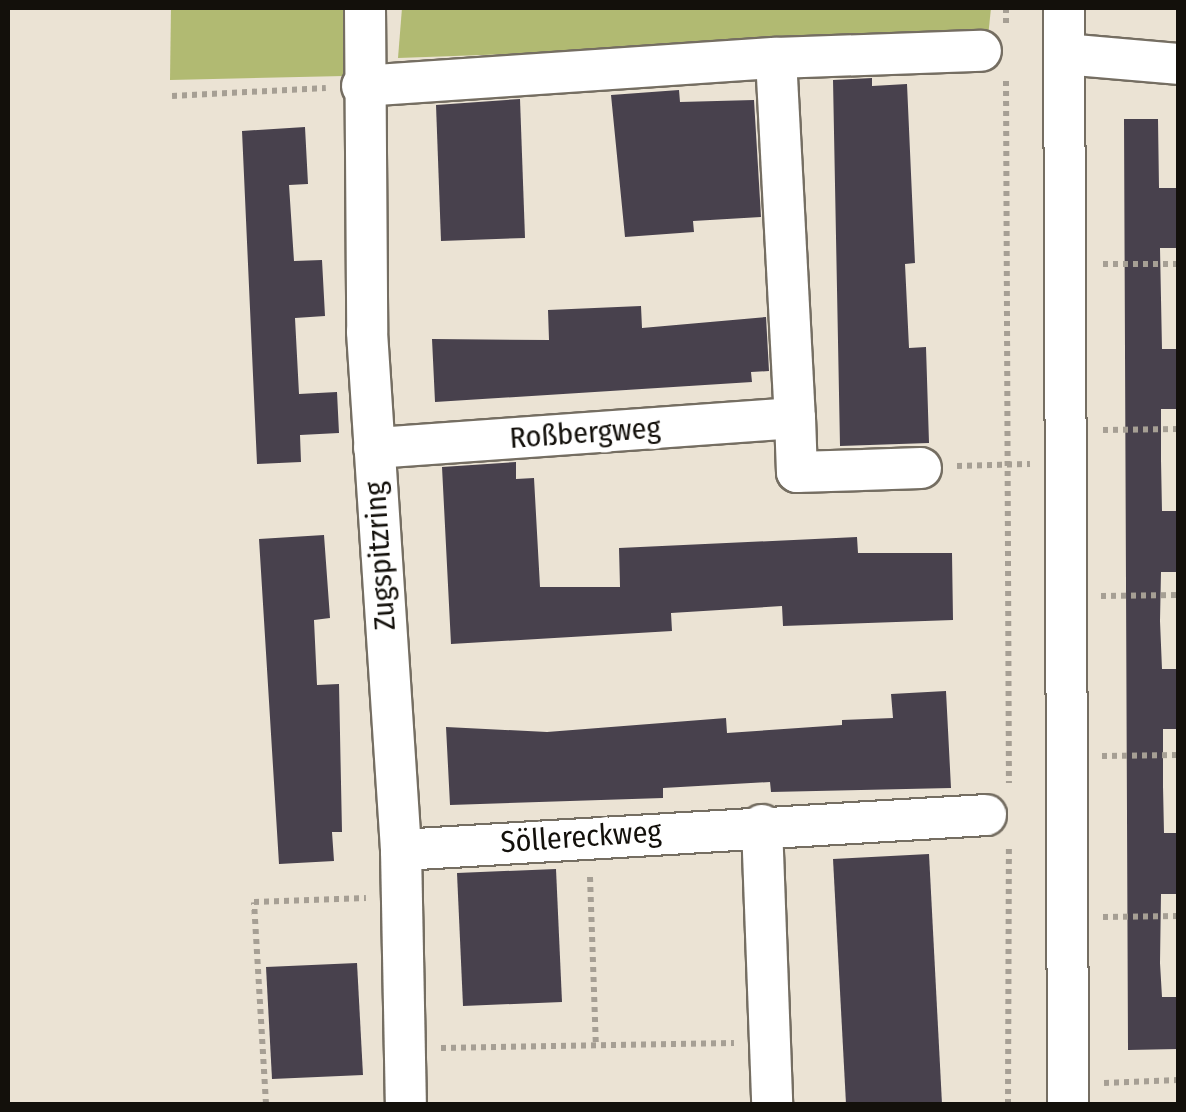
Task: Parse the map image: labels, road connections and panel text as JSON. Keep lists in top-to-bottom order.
{
  "streets": {
    "street": ["Roßbergweg", "Zugspitzring", "Söllereckweg"]
  },
  "crossings": [
    ["Roßbergweg", "Zugspitzring"],
    ["Zugspitzring", "Söllereckweg"]
  ]
}
